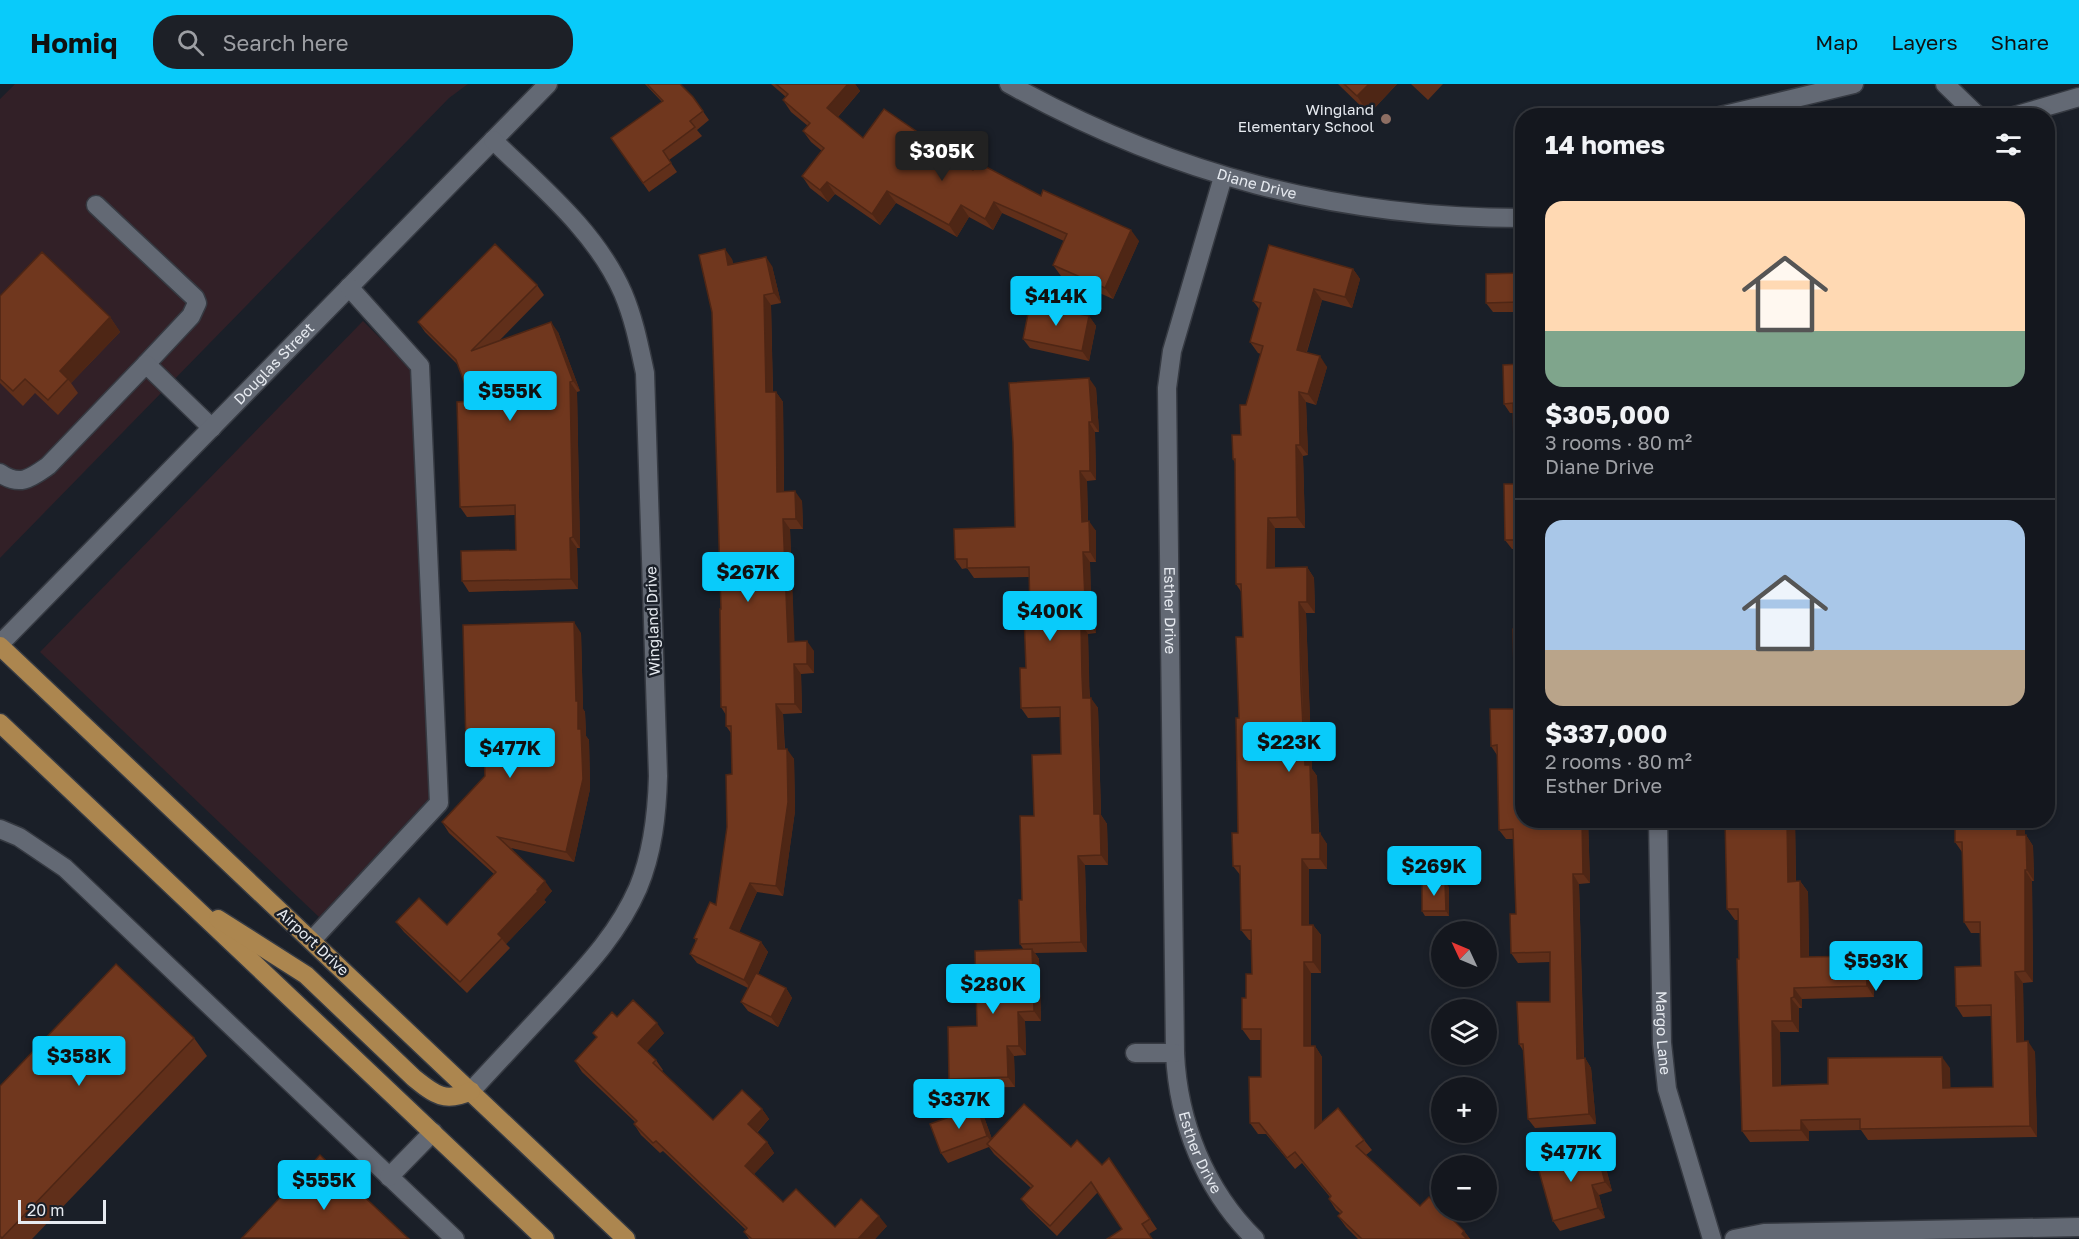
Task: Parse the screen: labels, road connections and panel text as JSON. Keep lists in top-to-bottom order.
{
  "streets": {
    "main road": ["Airport Drive"],
    "street": [
      "Diane Drive",
      "Douglas Street",
      "Esther Drive",
      "Wingland Drive",
      "Margo Lane"
    ]
  },
  "crossings": [
    ["Diane Drive", "Esther Drive"],
    ["Douglas Street", "Wingland Drive"],
    ["Douglas Street", "Airport Drive"],
    ["Wingland Drive", "Airport Drive"]
  ],
  "places": ["Wingland Elementary School"],
  "scale_bar": "20 m",
  "north": "top left",
  "page": {
    "header": "Homiq",
    "search": "Search here",
    "nav": ["Map", "Layers", "Share"],
    "heading": "14 homes",
    "price": [
      "$305K",
      "$414K",
      "$555K",
      "$267K",
      "$400K",
      "$223K",
      "$477K",
      "$269K",
      "$593K",
      "$280K",
      "$358K",
      "$337K",
      "$477K",
      "$555K"
    ],
    "list": [
      {
        "name": "$305,000",
        "note": "3 rooms · 80 m² · Diane Drive"
      },
      {
        "name": "$337,000",
        "note": "2 rooms · 80 m² · Esther Drive"
      }
    ],
    "map_buttons": ["+", "−"],
    "scale": "20 m"
  }
}
